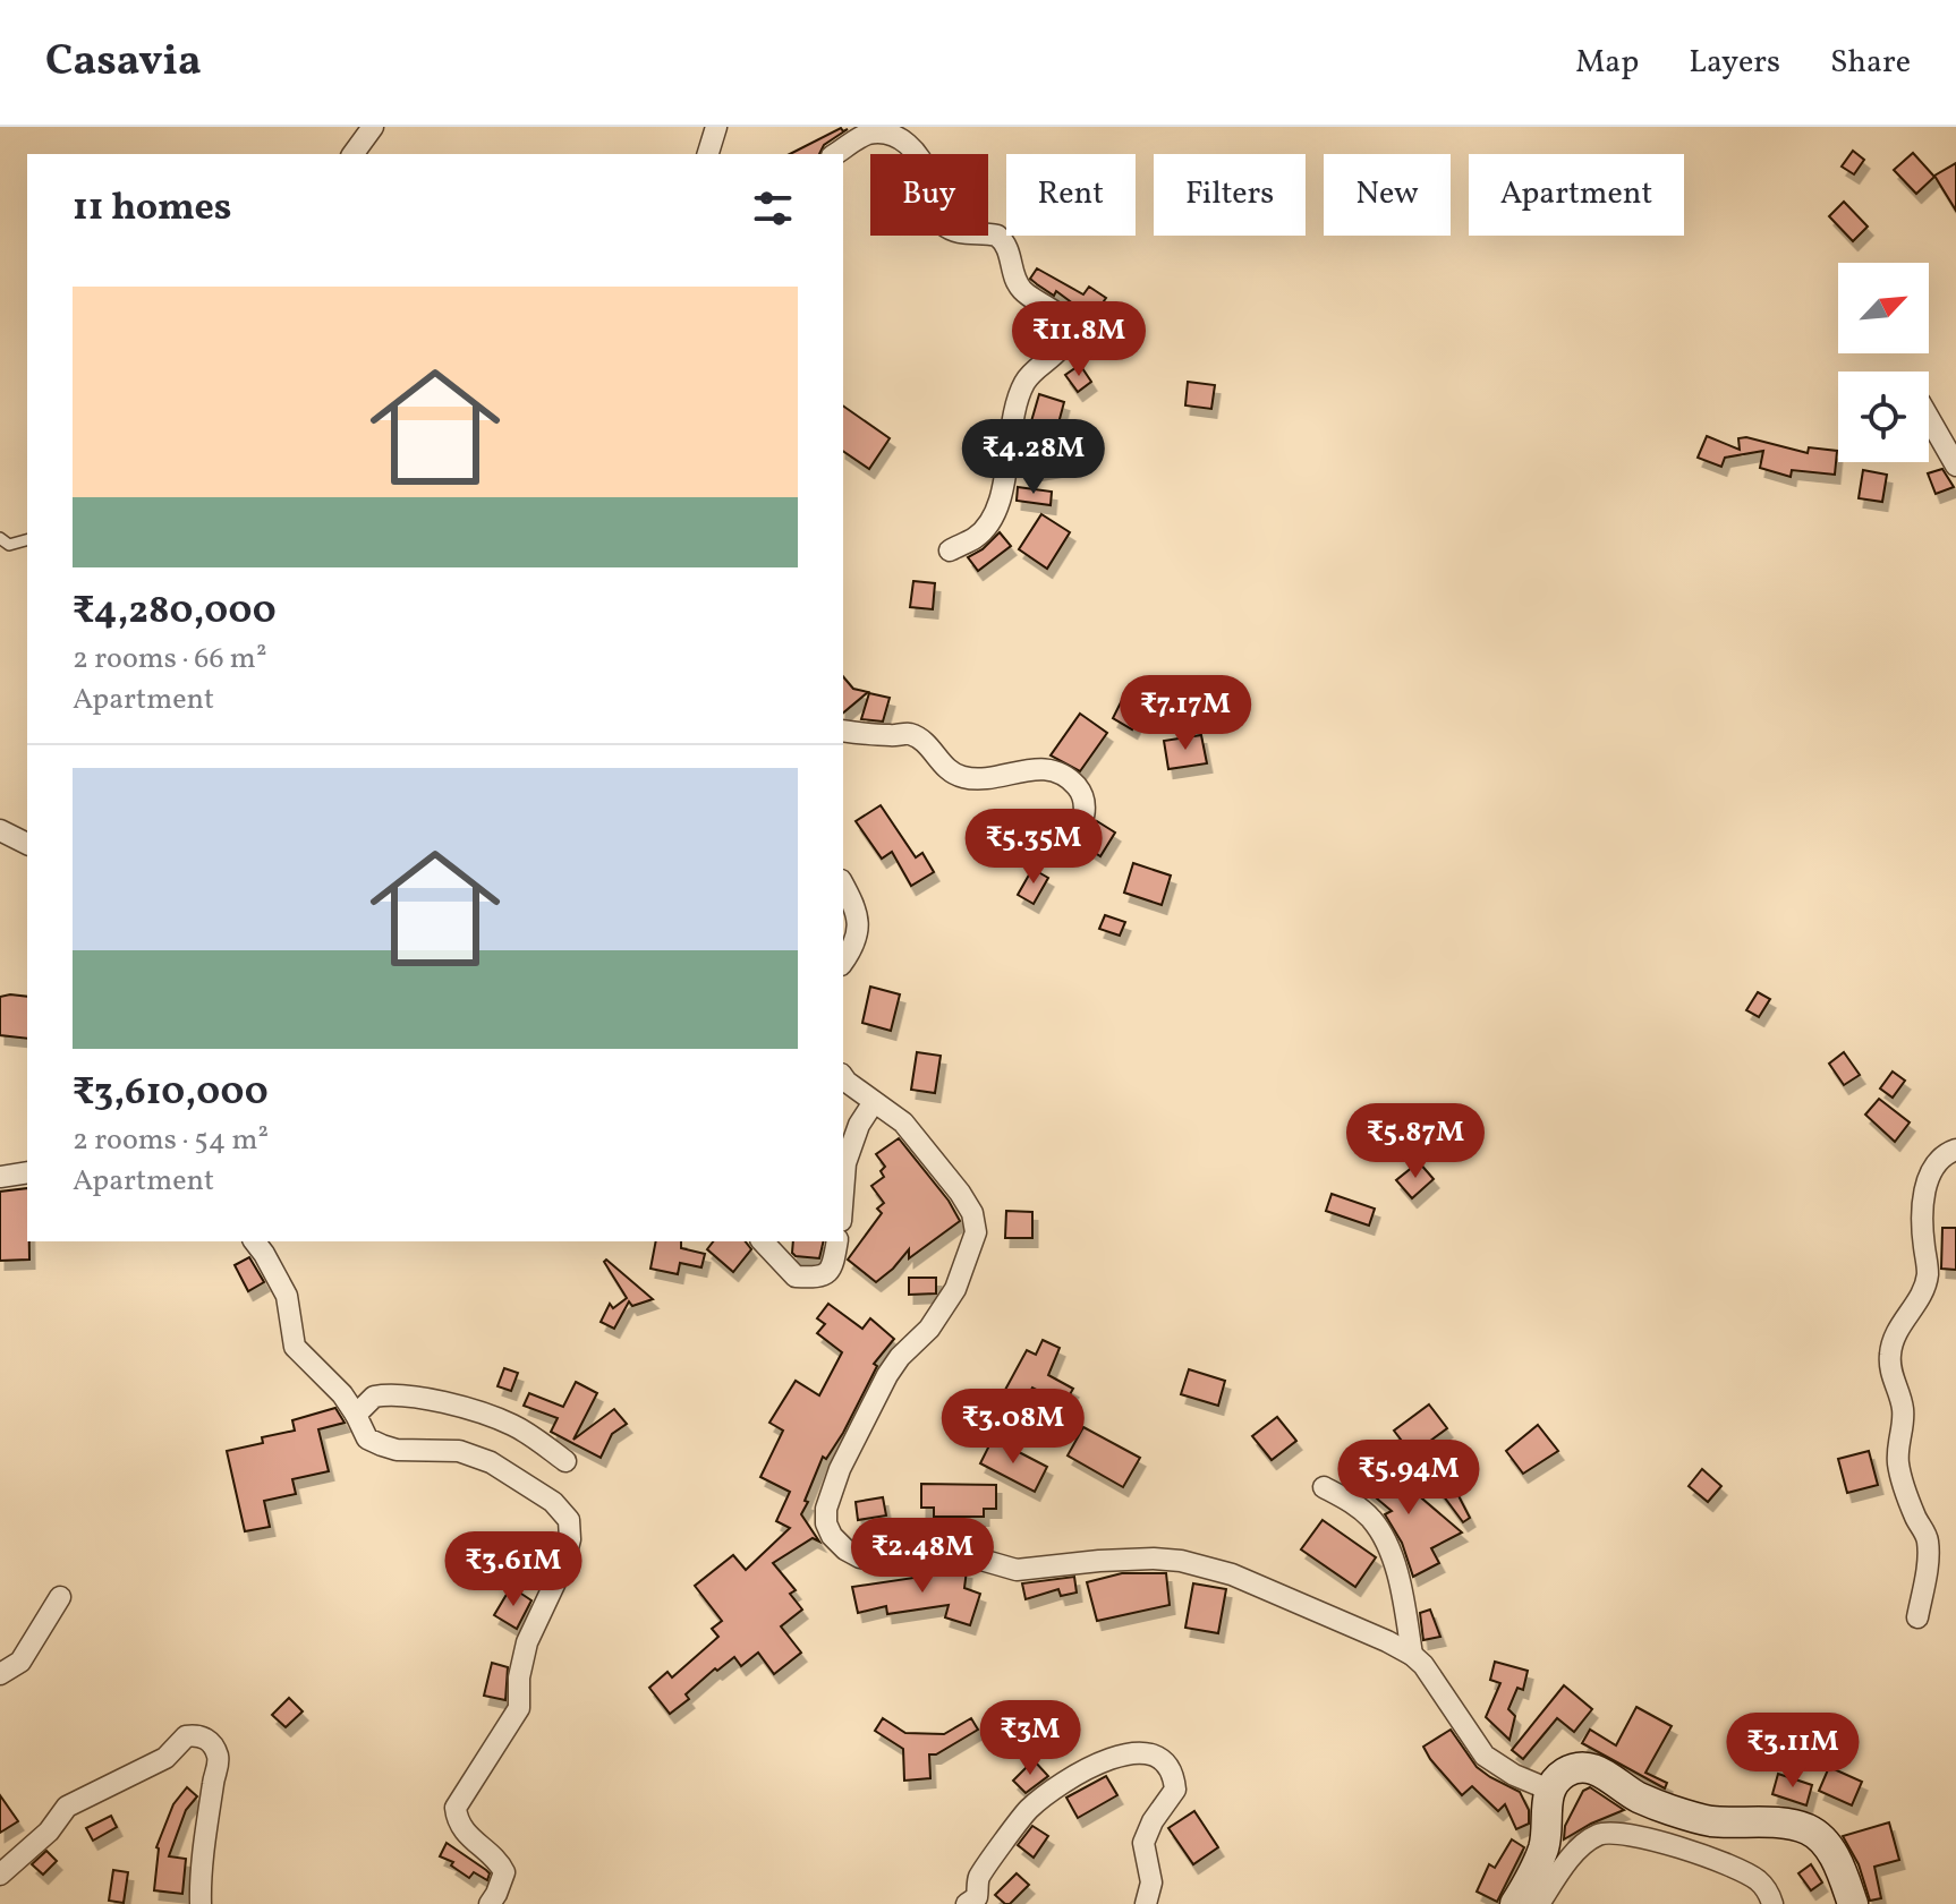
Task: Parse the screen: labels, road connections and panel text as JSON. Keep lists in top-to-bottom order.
{
  "north": "top right",
  "page": {
    "header": "Casavia",
    "nav": ["Map", "Layers", "Share"],
    "chip": [
      "Buy",
      "Rent",
      "Filters",
      "New",
      "Apartment"
    ],
    "heading": "11 homes",
    "list": [
      {
        "name": "₹4,280,000",
        "note": "2 rooms · 66 m² · Apartment"
      },
      {
        "name": "₹3,610,000",
        "note": "2 rooms · 54 m² · Apartment"
      }
    ],
    "price": [
      "₹11.8M",
      "₹4.28M",
      "₹7.17M",
      "₹5.35M",
      "₹5.87M",
      "₹3.08M",
      "₹5.94M",
      "₹2.48M",
      "₹3.61M",
      "₹3M",
      "₹3.11M"
    ]
  }
}
